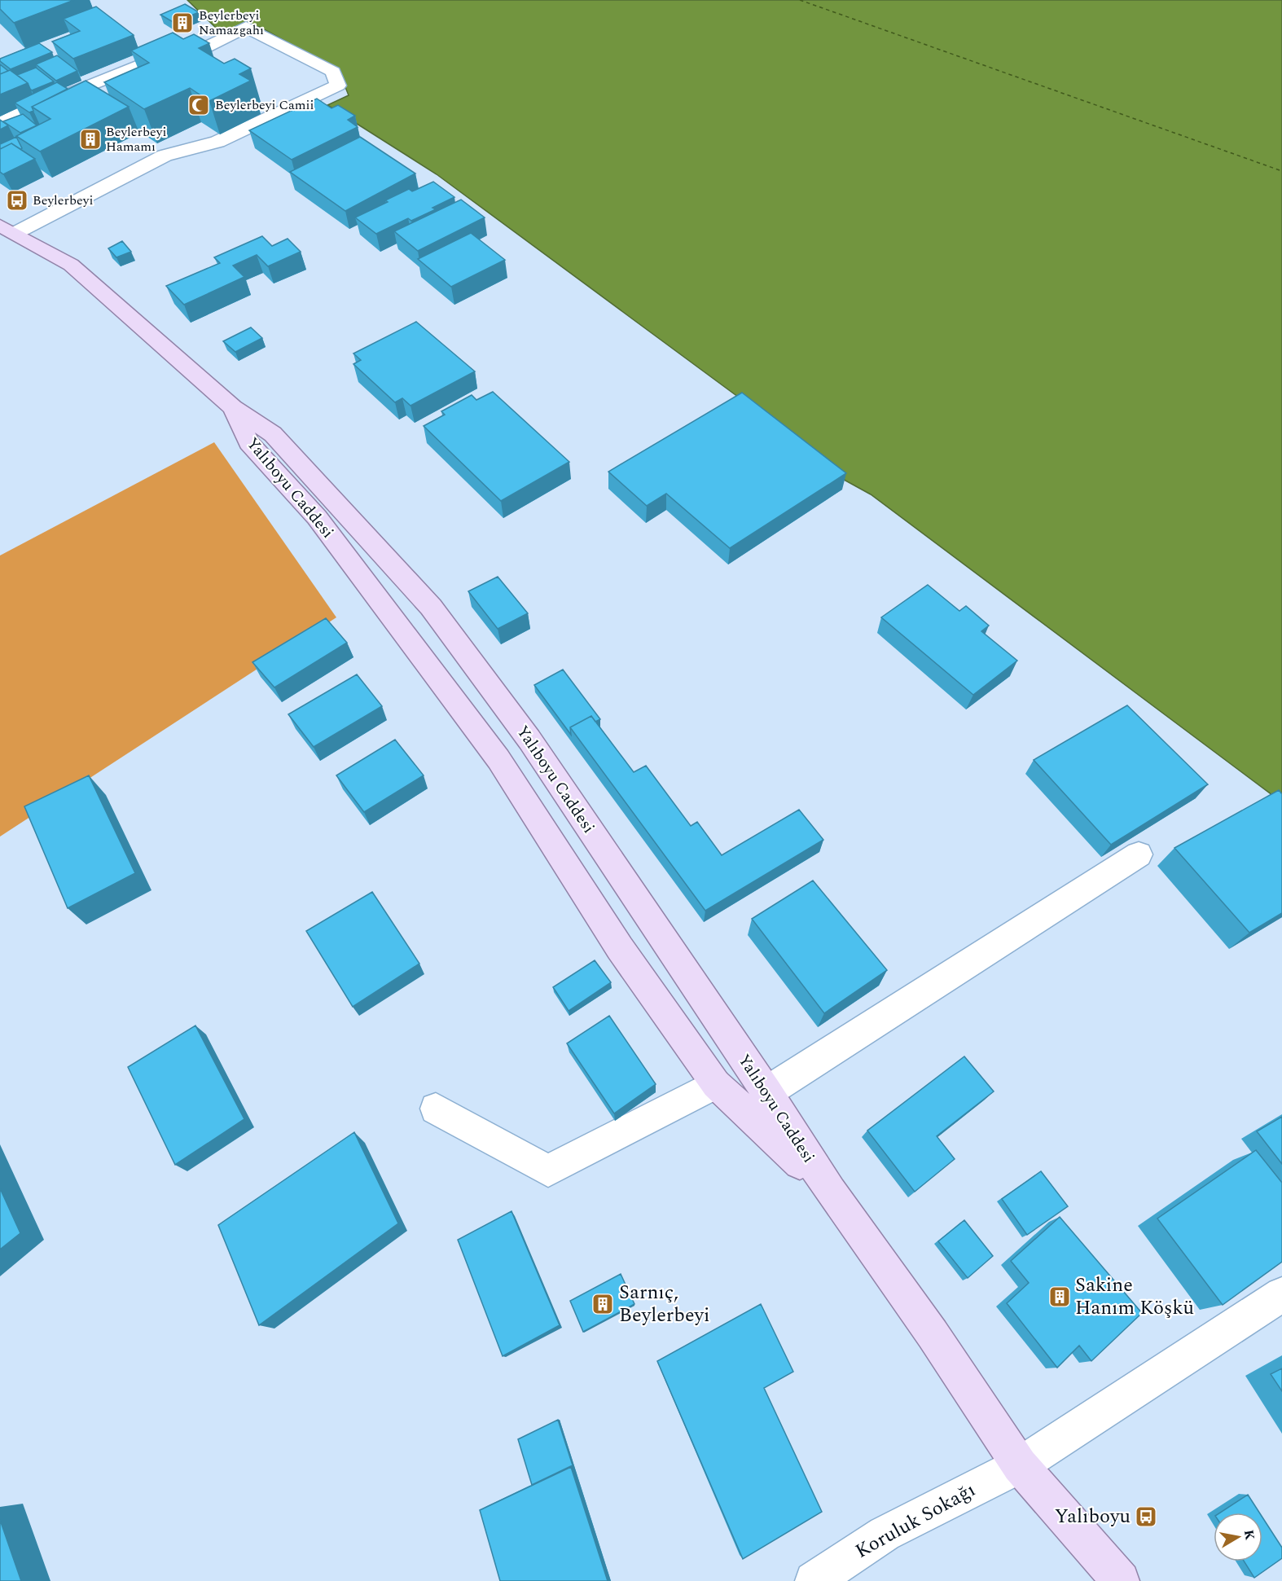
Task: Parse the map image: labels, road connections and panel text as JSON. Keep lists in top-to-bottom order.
{
  "streets": {
    "main road": ["Yalıboyu Caddesi"],
    "street": ["Koruluk Sokağı"]
  },
  "crossings": [
    ["Yalıboyu Caddesi", "Koruluk Sokağı"]
  ],
  "places": {
    "building": [
      "Beylerbeyi Namazgahı",
      "Beylerbeyi Hamamı",
      "Sakine Hanım Köşkü",
      "Sarnıç, Beylerbeyi"
    ],
    "mosque": ["Beylerbeyi Camii"],
    "bus stop": ["Beylerbeyi", "Yalıboyu"]
  },
  "north": "right"
}
